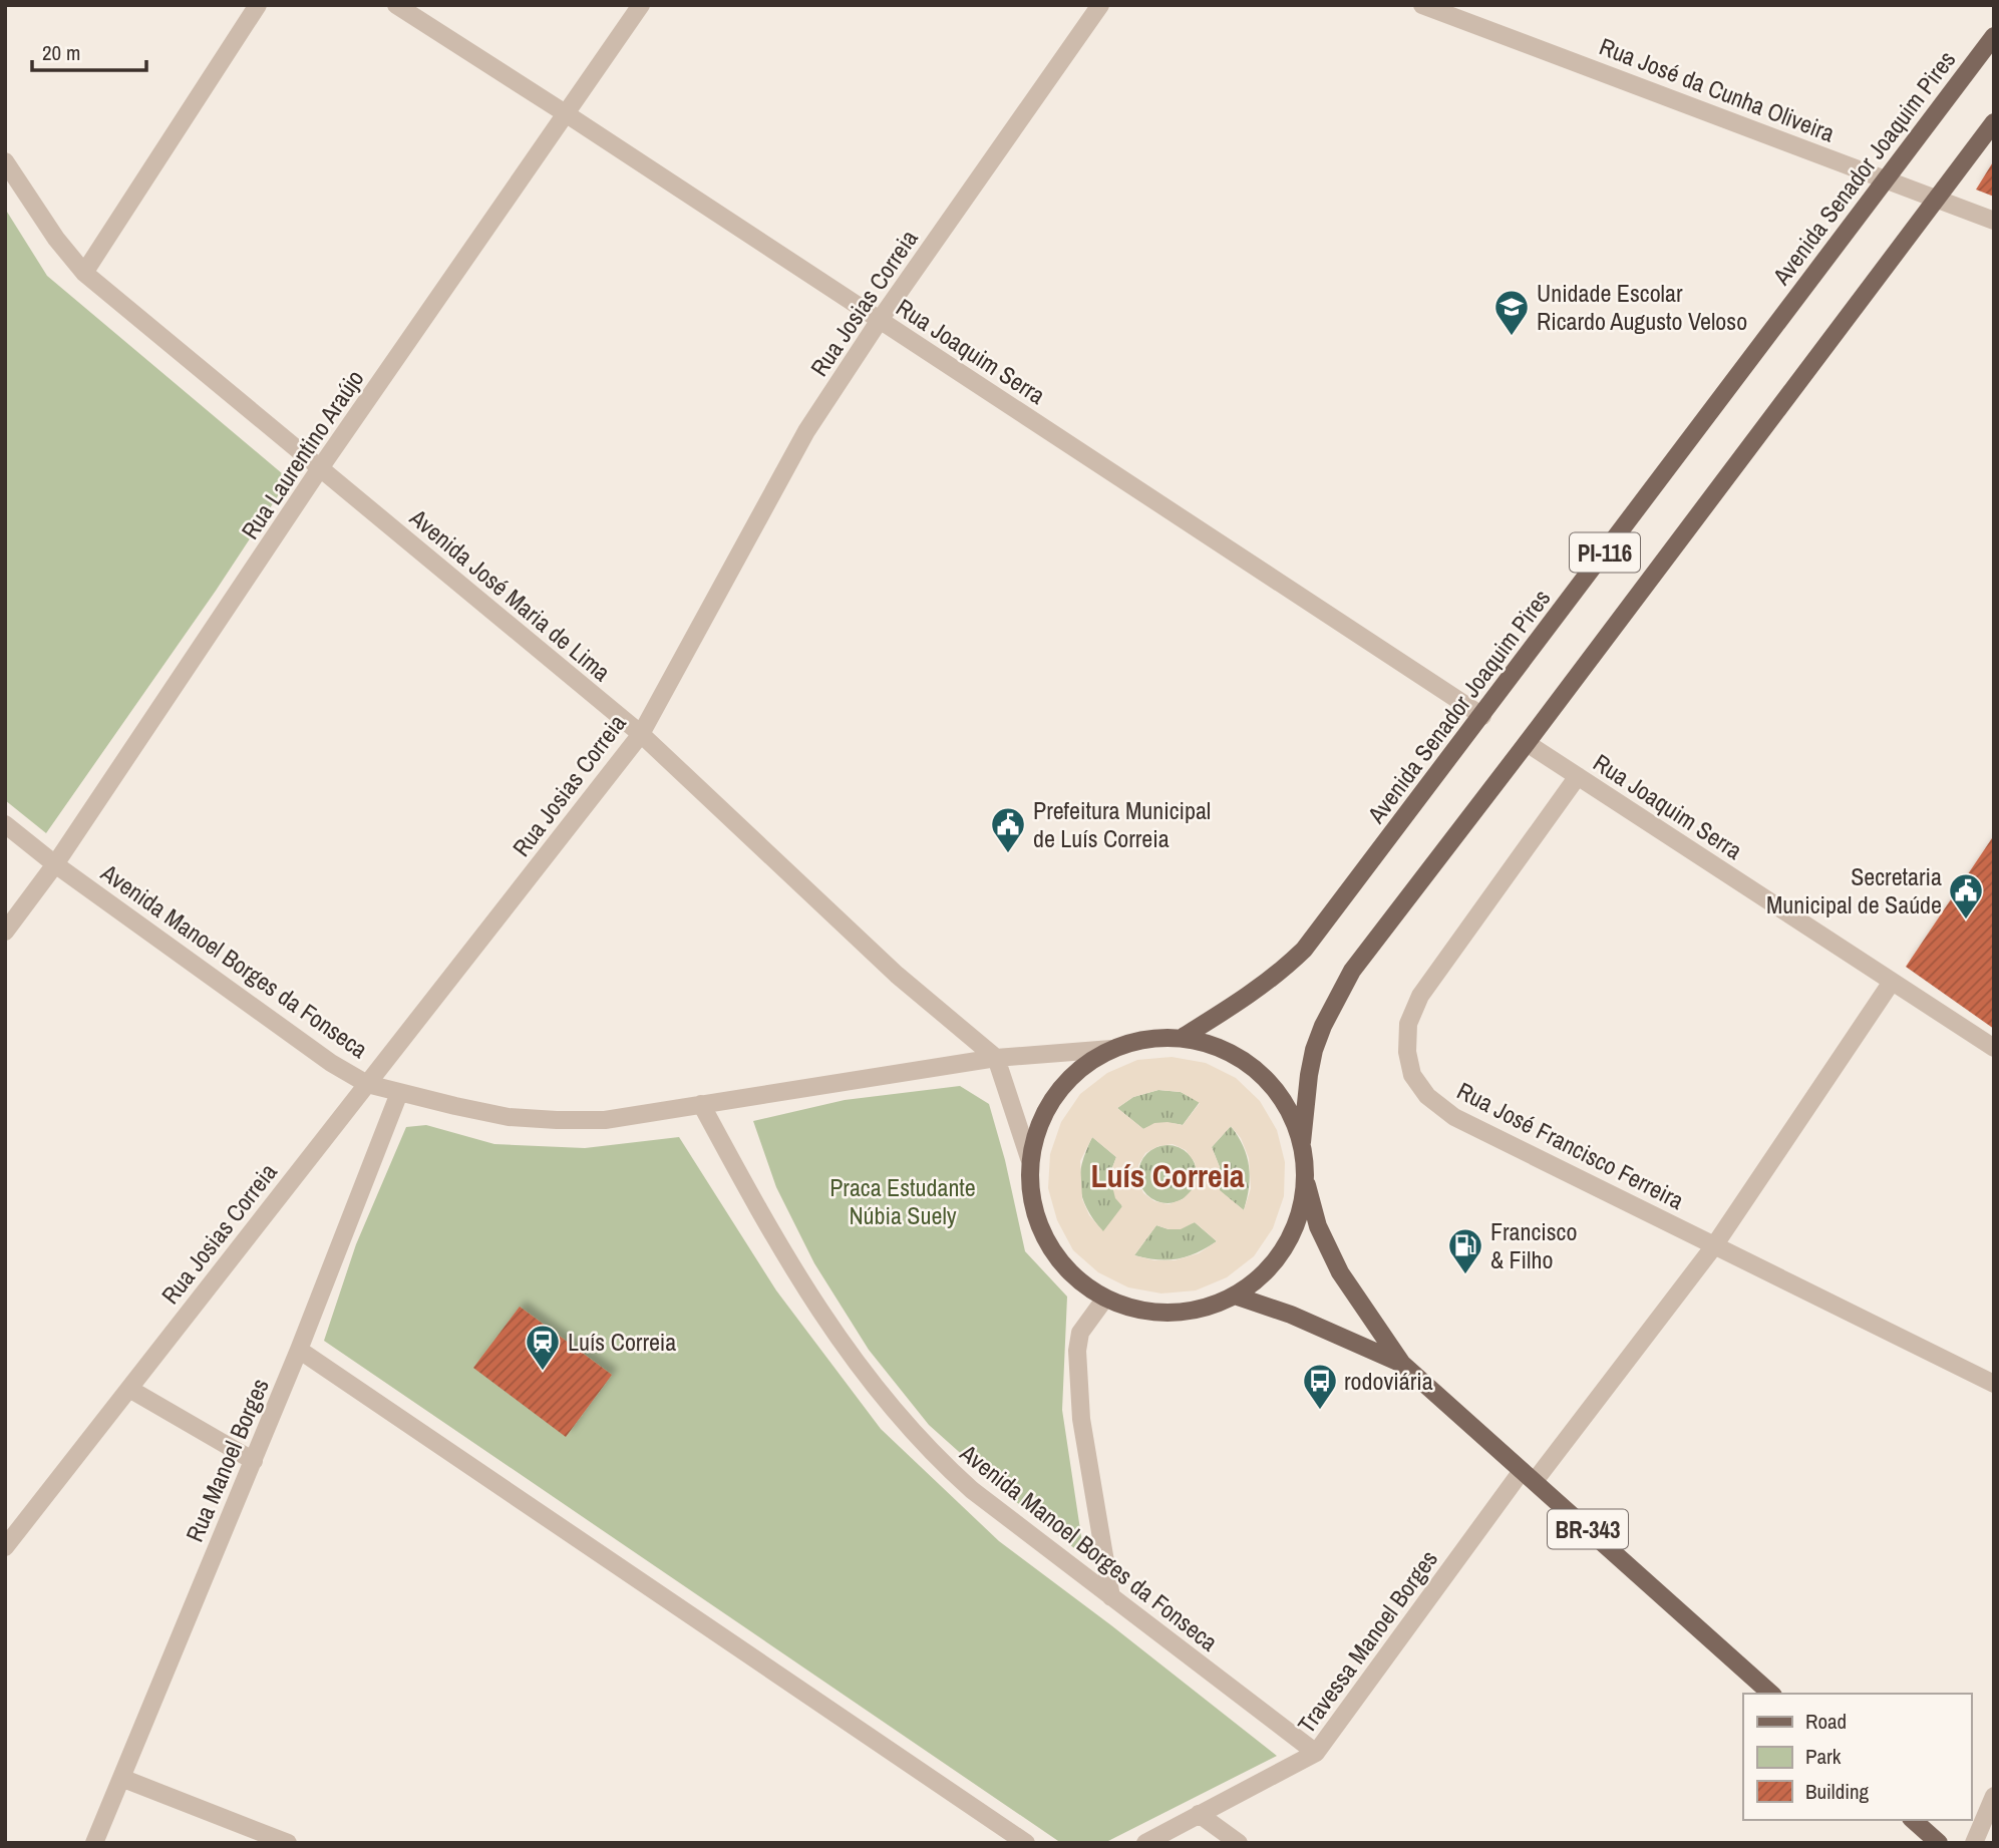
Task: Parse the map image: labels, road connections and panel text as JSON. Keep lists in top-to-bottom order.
{
  "streets": {
    "main road": ["Avenida Senador Joaquim Pires", "PI-116", "BR-343"],
    "street": [
      "Rua José da Cunha Oliveira",
      "Rua Josias Correia",
      "Rua Joaquim Serra",
      "Rua Laurentino Araújo",
      "Avenida José Maria de Lima",
      "Avenida Manoel Borges da Fonseca",
      "Rua José Francisco Ferreira",
      "Rua Manoel Borges",
      "Travessa Manoel Borges"
    ]
  },
  "crossings": [
    ["Rua José da Cunha Oliveira", "Avenida Senador Joaquim Pires"],
    ["Rua José da Cunha Oliveira", "PI-116"],
    ["Avenida Senador Joaquim Pires", "Rua Joaquim Serra"],
    ["Rua Josias Correia", "Rua Joaquim Serra"],
    ["Rua Josias Correia", "Avenida José Maria de Lima"],
    ["Rua Josias Correia", "Avenida Manoel Borges da Fonseca"],
    ["Rua Joaquim Serra", "Rua Laurentino Araújo"],
    ["Rua Joaquim Serra", "PI-116"],
    ["Rua Joaquim Serra", "Rua José Francisco Ferreira"],
    ["Rua Joaquim Serra", "Travessa Manoel Borges"],
    ["Rua Laurentino Araújo", "Avenida José Maria de Lima"],
    ["Rua Laurentino Araújo", "Avenida Manoel Borges da Fonseca"],
    ["Avenida José Maria de Lima", "Avenida Manoel Borges da Fonseca"],
    ["Avenida Manoel Borges da Fonseca", "Rua Manoel Borges"],
    ["Avenida Manoel Borges da Fonseca", "Travessa Manoel Borges"],
    ["Rua José Francisco Ferreira", "Travessa Manoel Borges"],
    ["BR-343", "Travessa Manoel Borges"]
  ],
  "districts": ["Luís Correia"],
  "parks": ["Praca Estudante Núbia Suely"],
  "places": {
    "school or university": ["Unidade Escolar Ricardo Augusto Veloso"],
    "public building": ["Prefeitura Municipal de Luís Correia", "Secretaria Municipal de Saúde"],
    "fuel station": ["Francisco & Filho"],
    "station": ["Luís Correia"],
    "bus stop": ["rodoviária"]
  },
  "legend": ["Road", "Park", "Building"],
  "scale_bar": "20 m"
}
